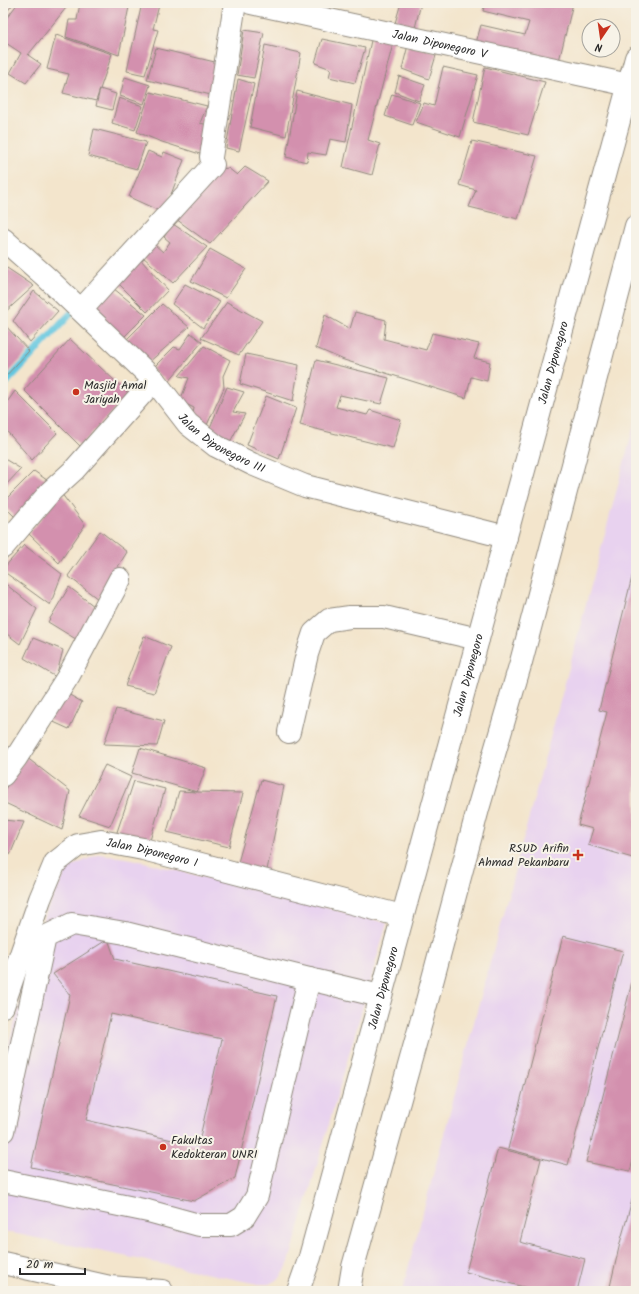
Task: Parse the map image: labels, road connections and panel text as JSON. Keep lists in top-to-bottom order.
{
  "streets": {
    "main road": [
      "Jalan Diponegoro V",
      "Jalan Diponegoro",
      "Jalan Diponegoro III",
      "Jalan Diponegoro I"
    ]
  },
  "crossings": [
    ["Jalan Diponegoro V", "Jalan Diponegoro"],
    ["Jalan Diponegoro", "Jalan Diponegoro III"],
    ["Jalan Diponegoro", "Jalan Diponegoro I"]
  ],
  "places": {
    "other": ["Masjid Amal Jariyah", "Fakultas Kedokteran UNRI"],
    "health": ["RSUD Arifin Ahmad Pekanbaru"]
  },
  "scale_bar": "20 m",
  "north": "bottom"
}
